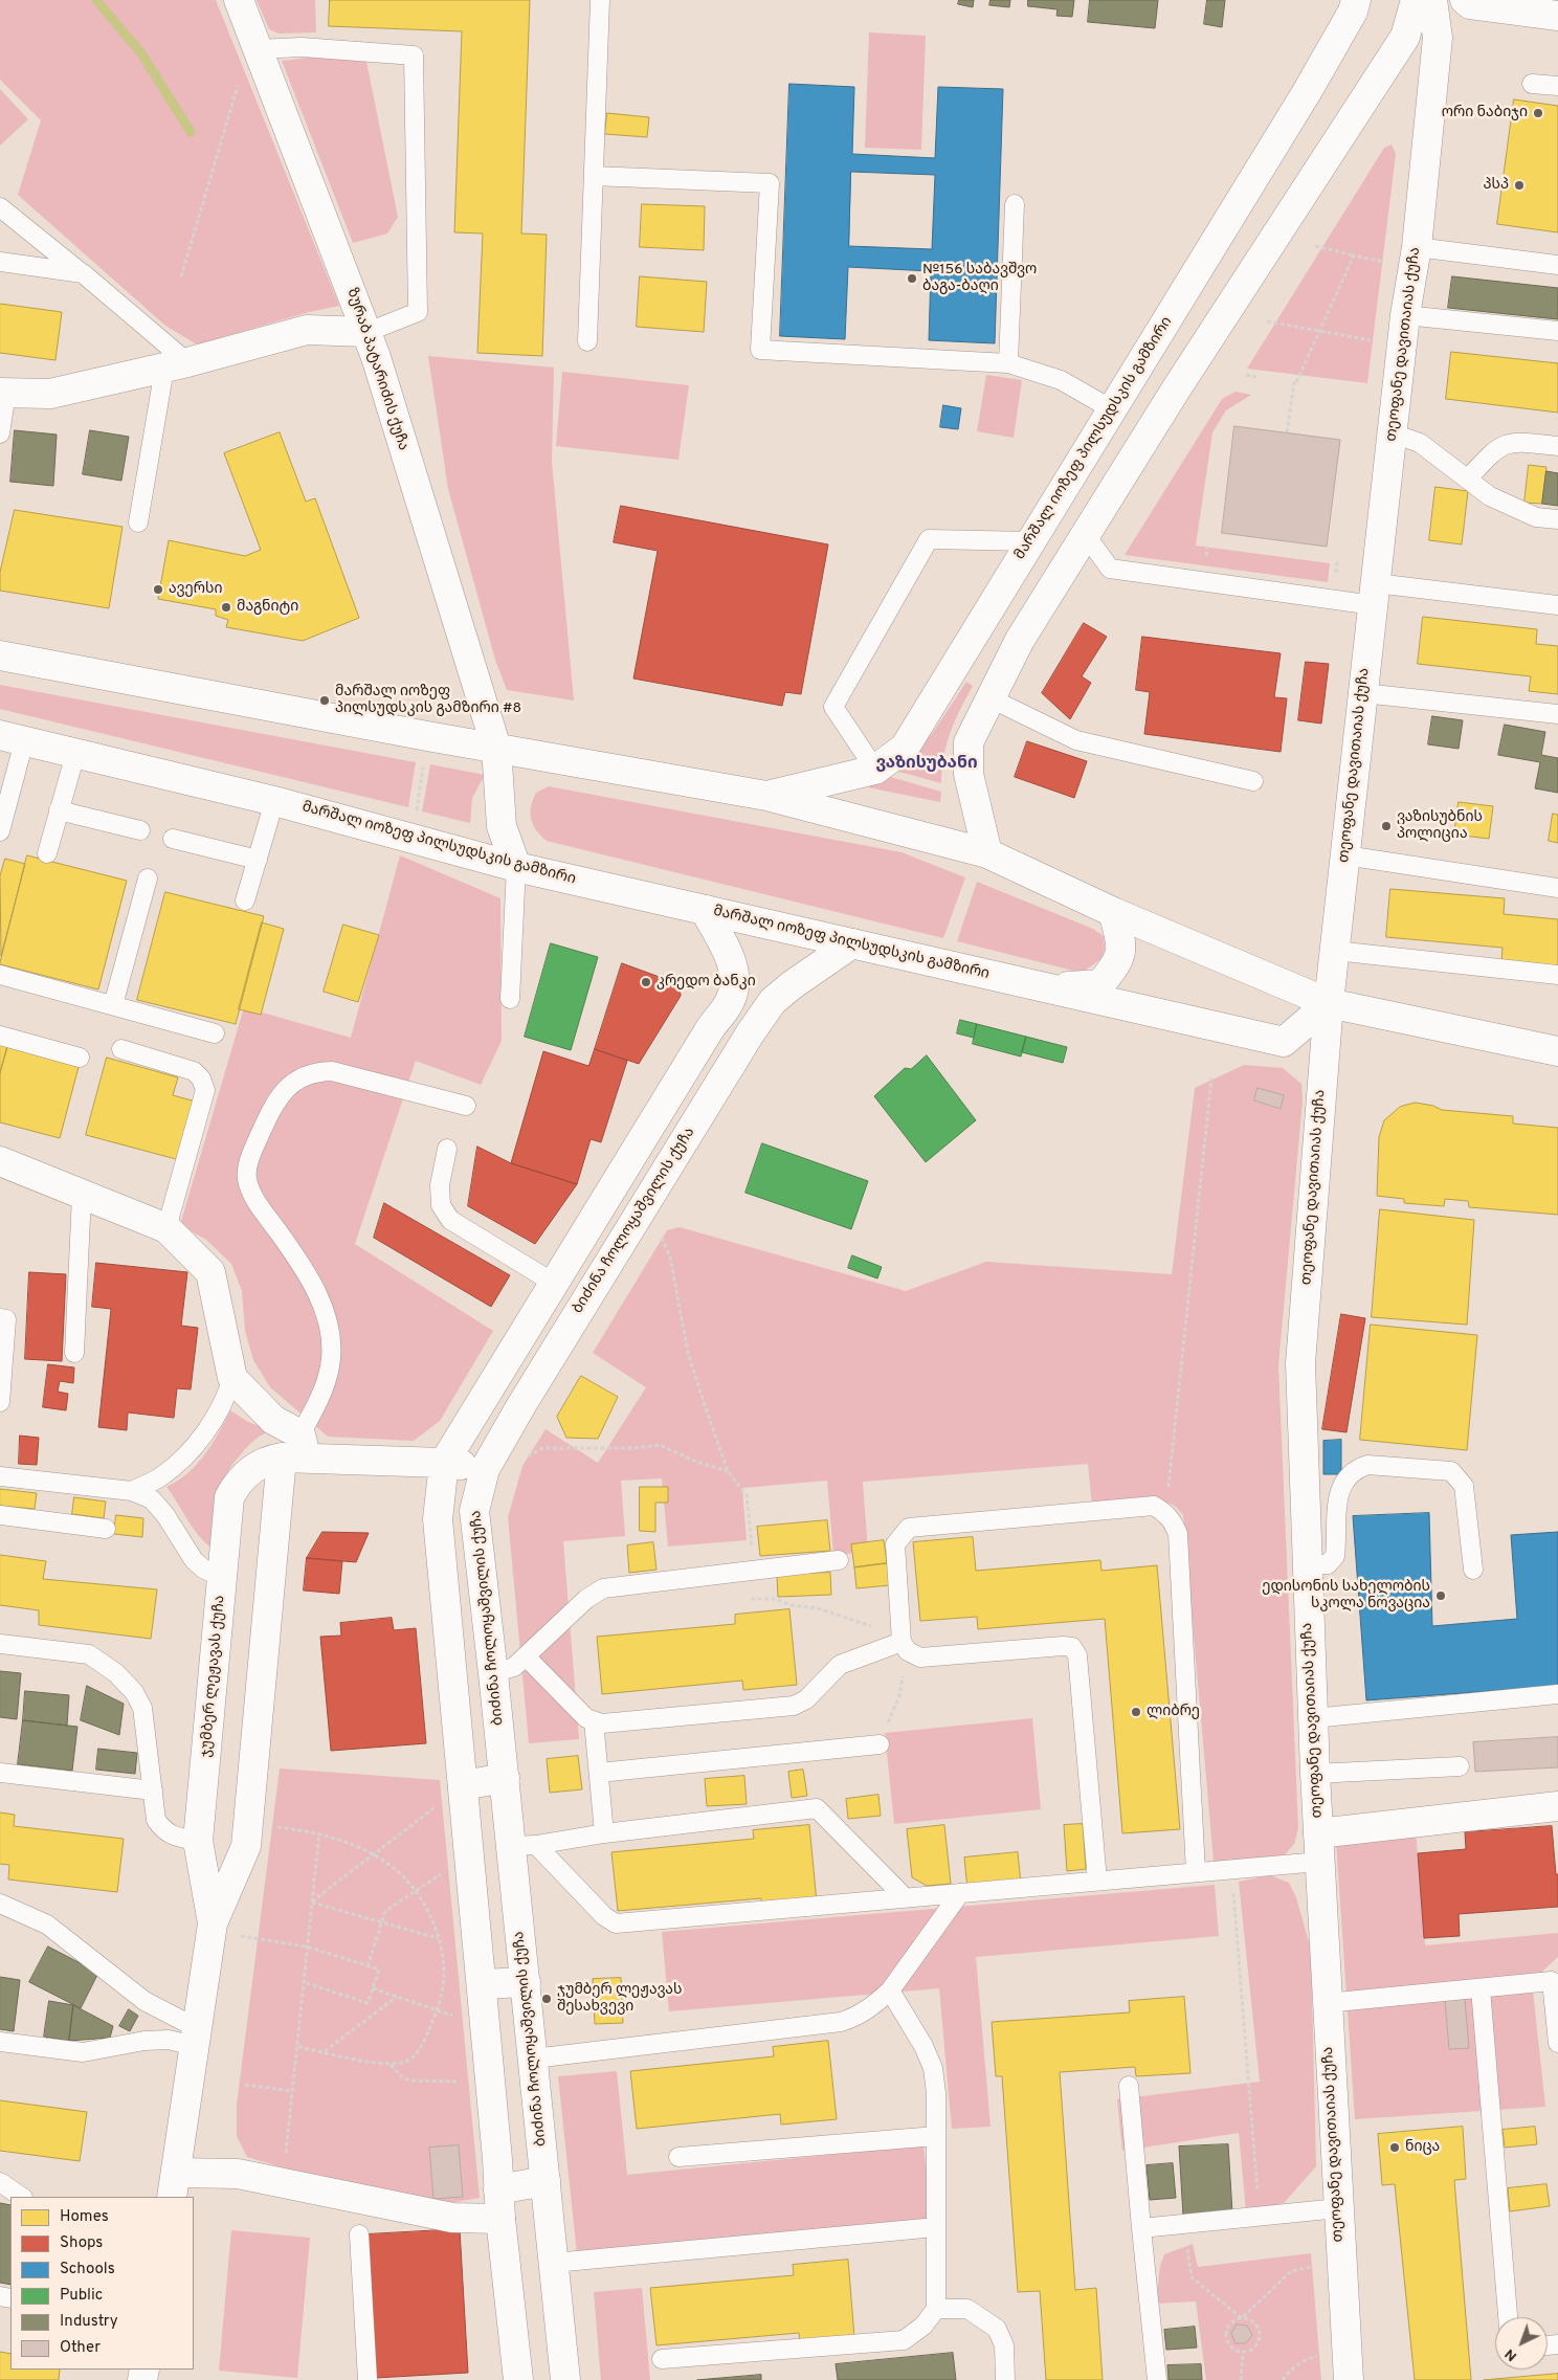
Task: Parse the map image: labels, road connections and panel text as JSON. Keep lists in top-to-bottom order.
{
  "streets": {
    "main road": [
      "თეოფანე დავითაიას ქუჩა",
      "ზურაბ პატარიძის ქუჩა",
      "მარშალ იოზეფ პილსუდსკის გამზირი",
      "ბიძინა ჩოლოყაშვილის ქუჩა",
      "ჯუმბერ ლეჟავას ქუჩა"
    ]
  },
  "crossings": [
    ["თეოფანე დავითაიას ქუჩა", "მარშალ იოზეფ პილსუდსკის გამზირი"],
    ["ზურაბ პატარიძის ქუჩა", "მარშალ იოზეფ პილსუდსკის გამზირი"],
    ["მარშალ იოზეფ პილსუდსკის გამზირი", "ბიძინა ჩოლოყაშვილის ქუჩა"],
    ["ბიძინა ჩოლოყაშვილის ქუჩა", "ჯუმბერ ლეჟავას ქუჩა"]
  ],
  "districts": ["ვაზისუბანი"],
  "places": [
    "ორი ნაბიჯი",
    "პსპ",
    "№156 საბავშვო ბაგა-ბაღი",
    "ავერსი",
    "მაგნიტი",
    "მარშალ იოზეფ პილსუდსკის გამზირი #8",
    "ვაზისუბნის პოლიცია",
    "კრედო ბანკი",
    "ედისონის სახელობის სკოლა ნოვაცია",
    "ლიბრე",
    "ჯუმბერ ლეჟავას შესახვევი",
    "ნიცა"
  ],
  "legend": [
    "Homes",
    "Shops",
    "Schools",
    "Public",
    "Industry",
    "Other"
  ],
  "north": "bottom left"
}
